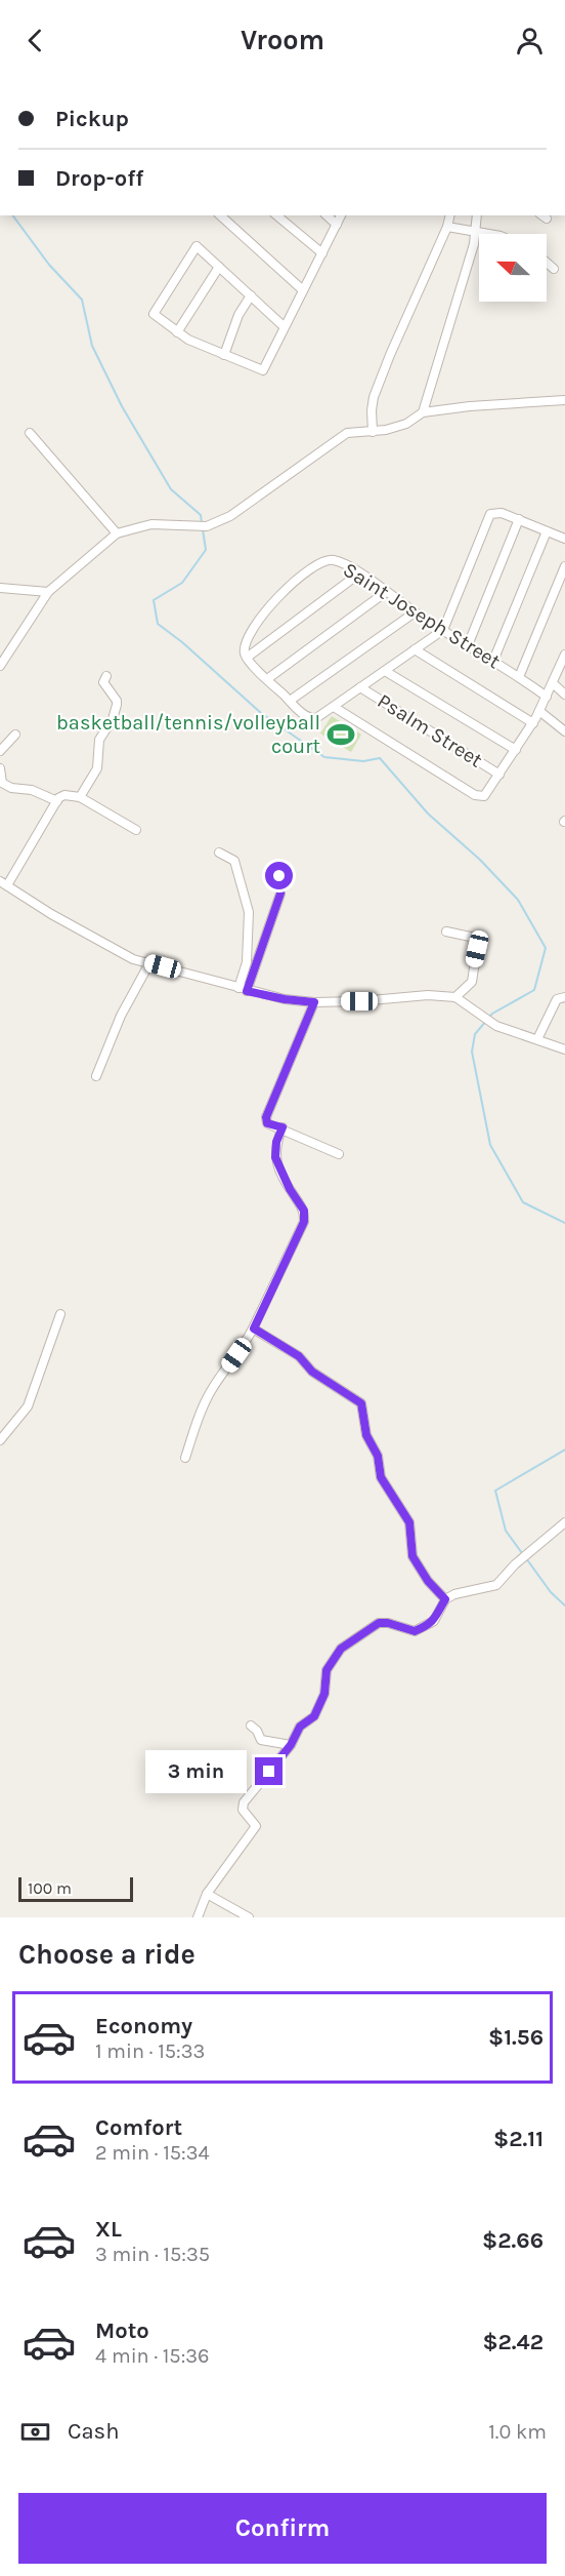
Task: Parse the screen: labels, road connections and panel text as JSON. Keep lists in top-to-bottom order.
{
  "streets": {
    "street": ["Saint Joseph Street", "Psalm Street"]
  },
  "places": {
    "sports": ["basketball/tennis/volleyball court"]
  },
  "scale_bar": "100 m",
  "north": "left",
  "page": {
    "header": "Vroom",
    "banner": ["Pickup", "Drop-off"],
    "bubble": "3 min",
    "scale": "100 m",
    "heading": "Choose a ride",
    "list": [
      {
        "name": "Economy",
        "note": "1 min · 15:33",
        "value": "$1.56"
      },
      {
        "name": "Comfort",
        "note": "2 min · 15:34",
        "value": "$2.11"
      },
      {
        "name": "XL",
        "note": "3 min · 15:35",
        "value": "$2.66"
      },
      {
        "name": "Moto",
        "note": "4 min · 15:36",
        "value": "$2.42"
      }
    ],
    "pay": ["Cash", "1.0 km"],
    "buttons": "Confirm"
  }
}
